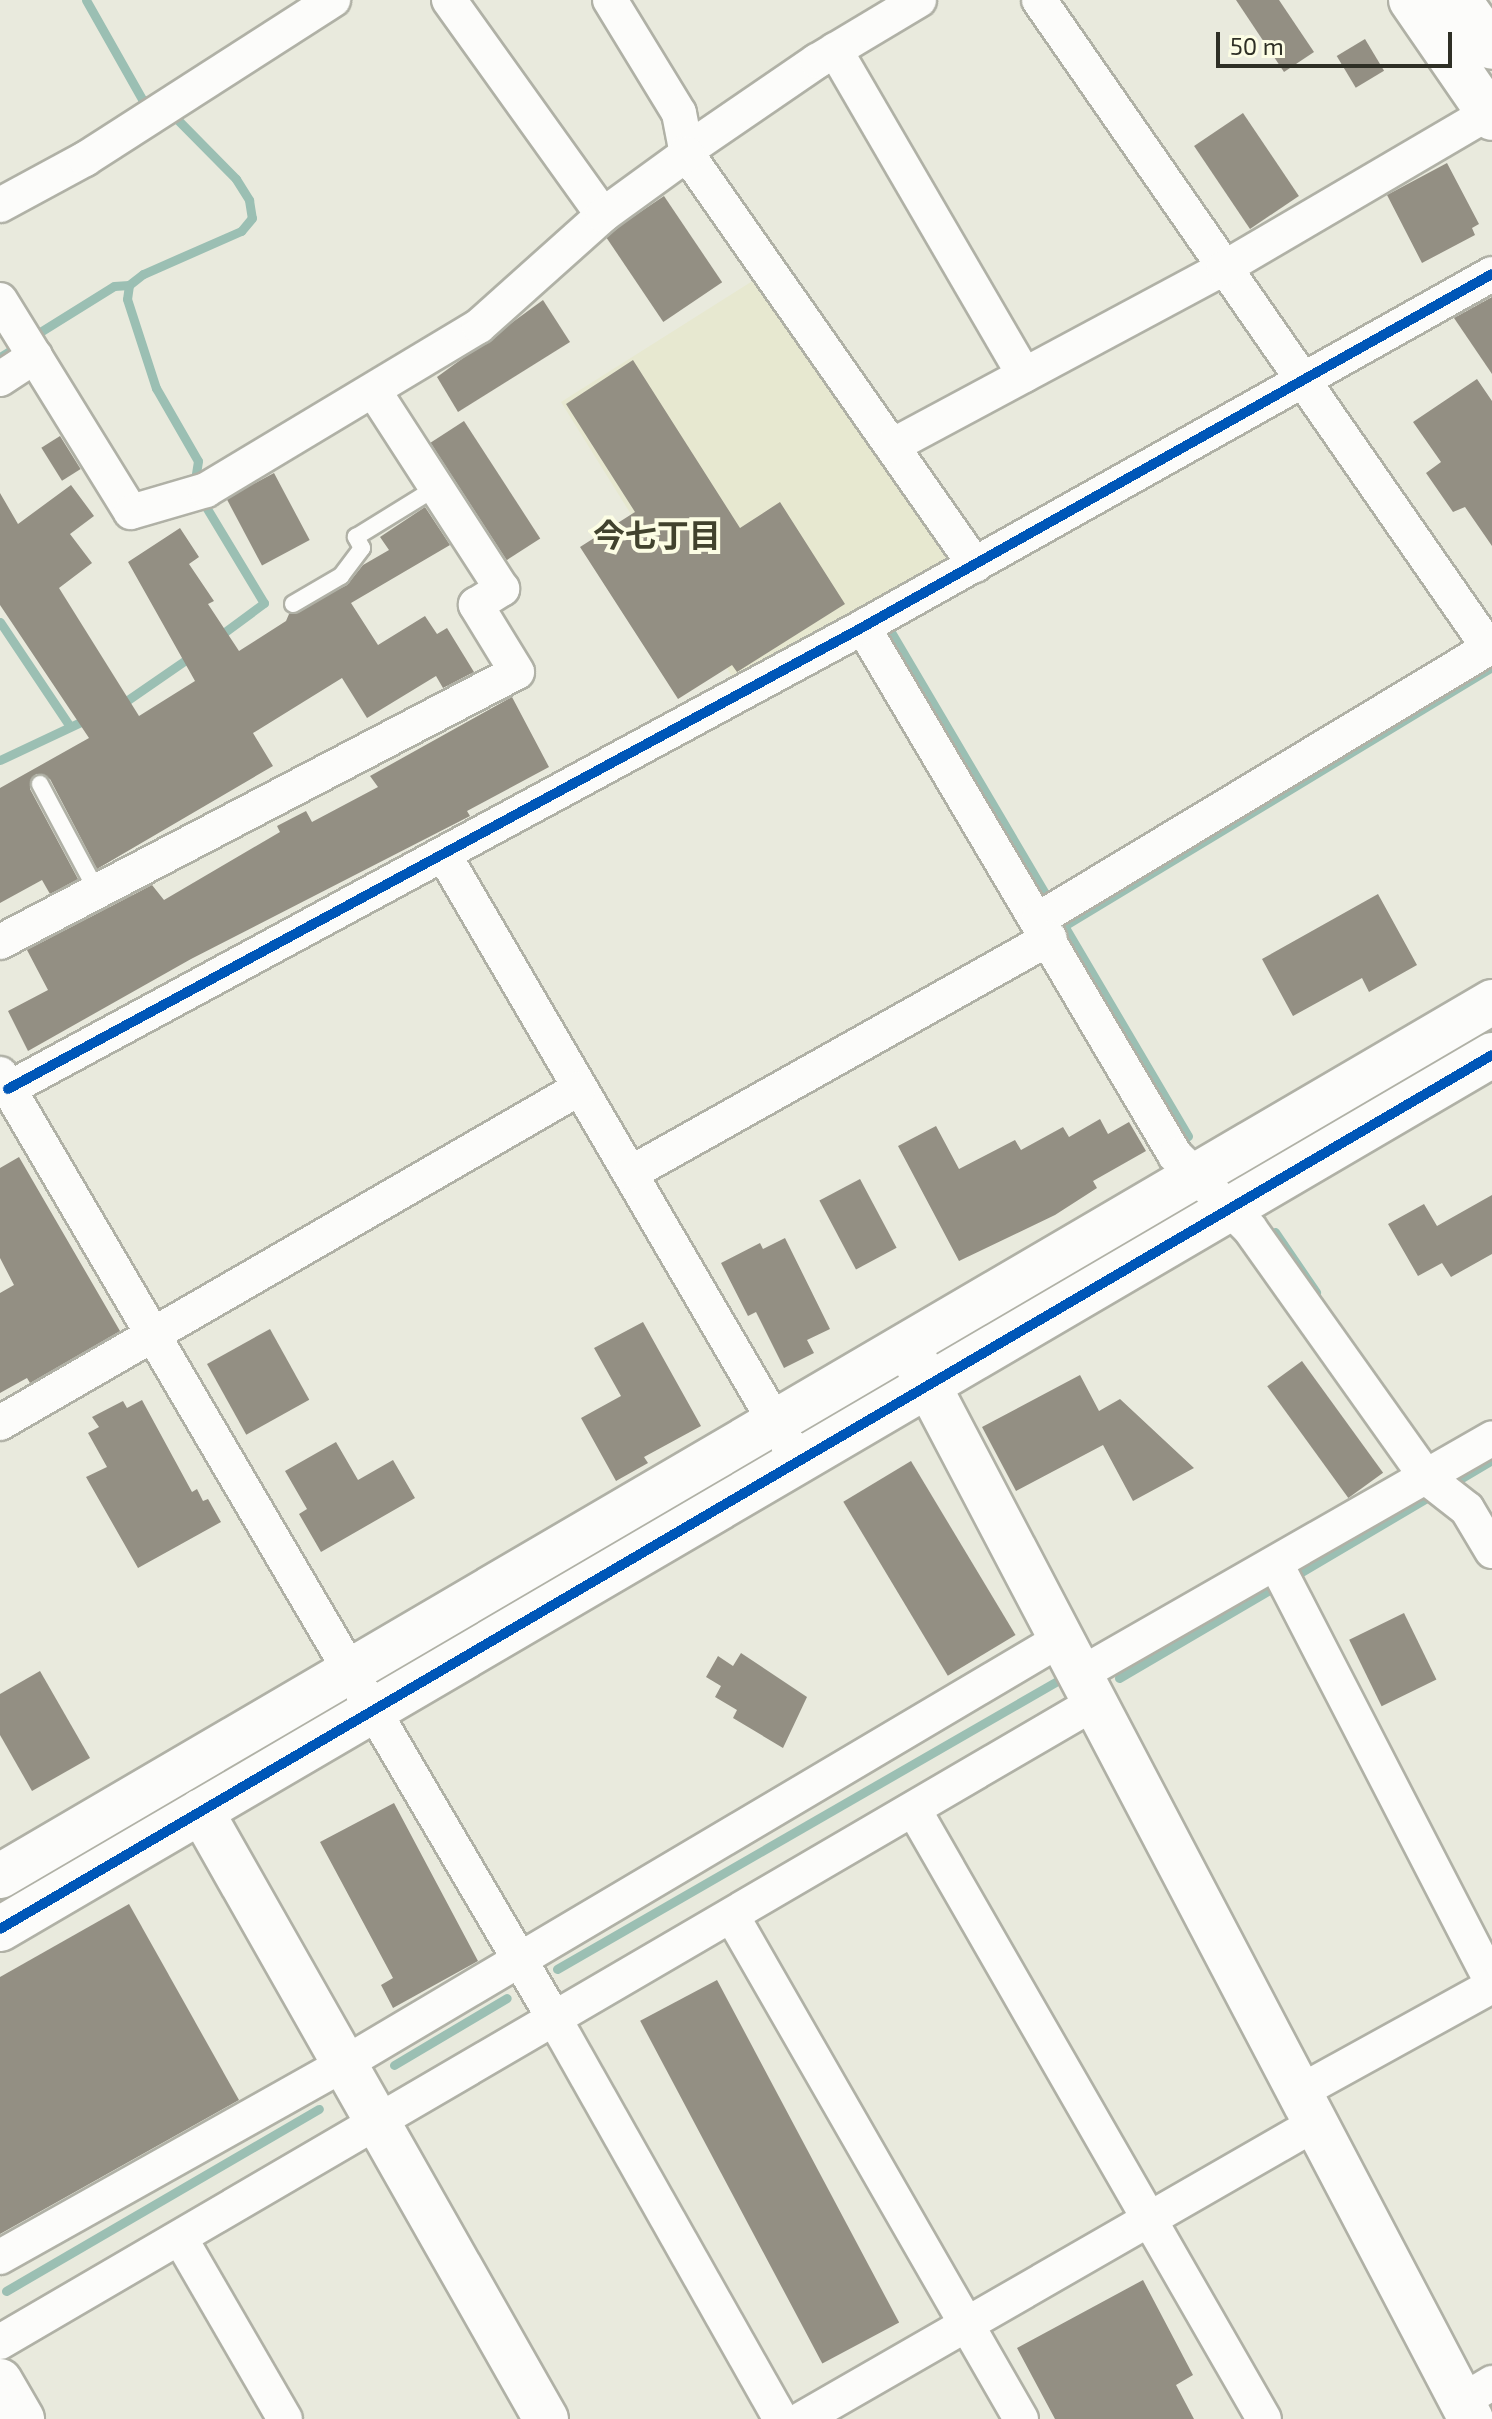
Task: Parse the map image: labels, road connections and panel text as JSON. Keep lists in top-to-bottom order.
{
  "districts": ["今七丁目"],
  "scale_bar": "50 m"
}
